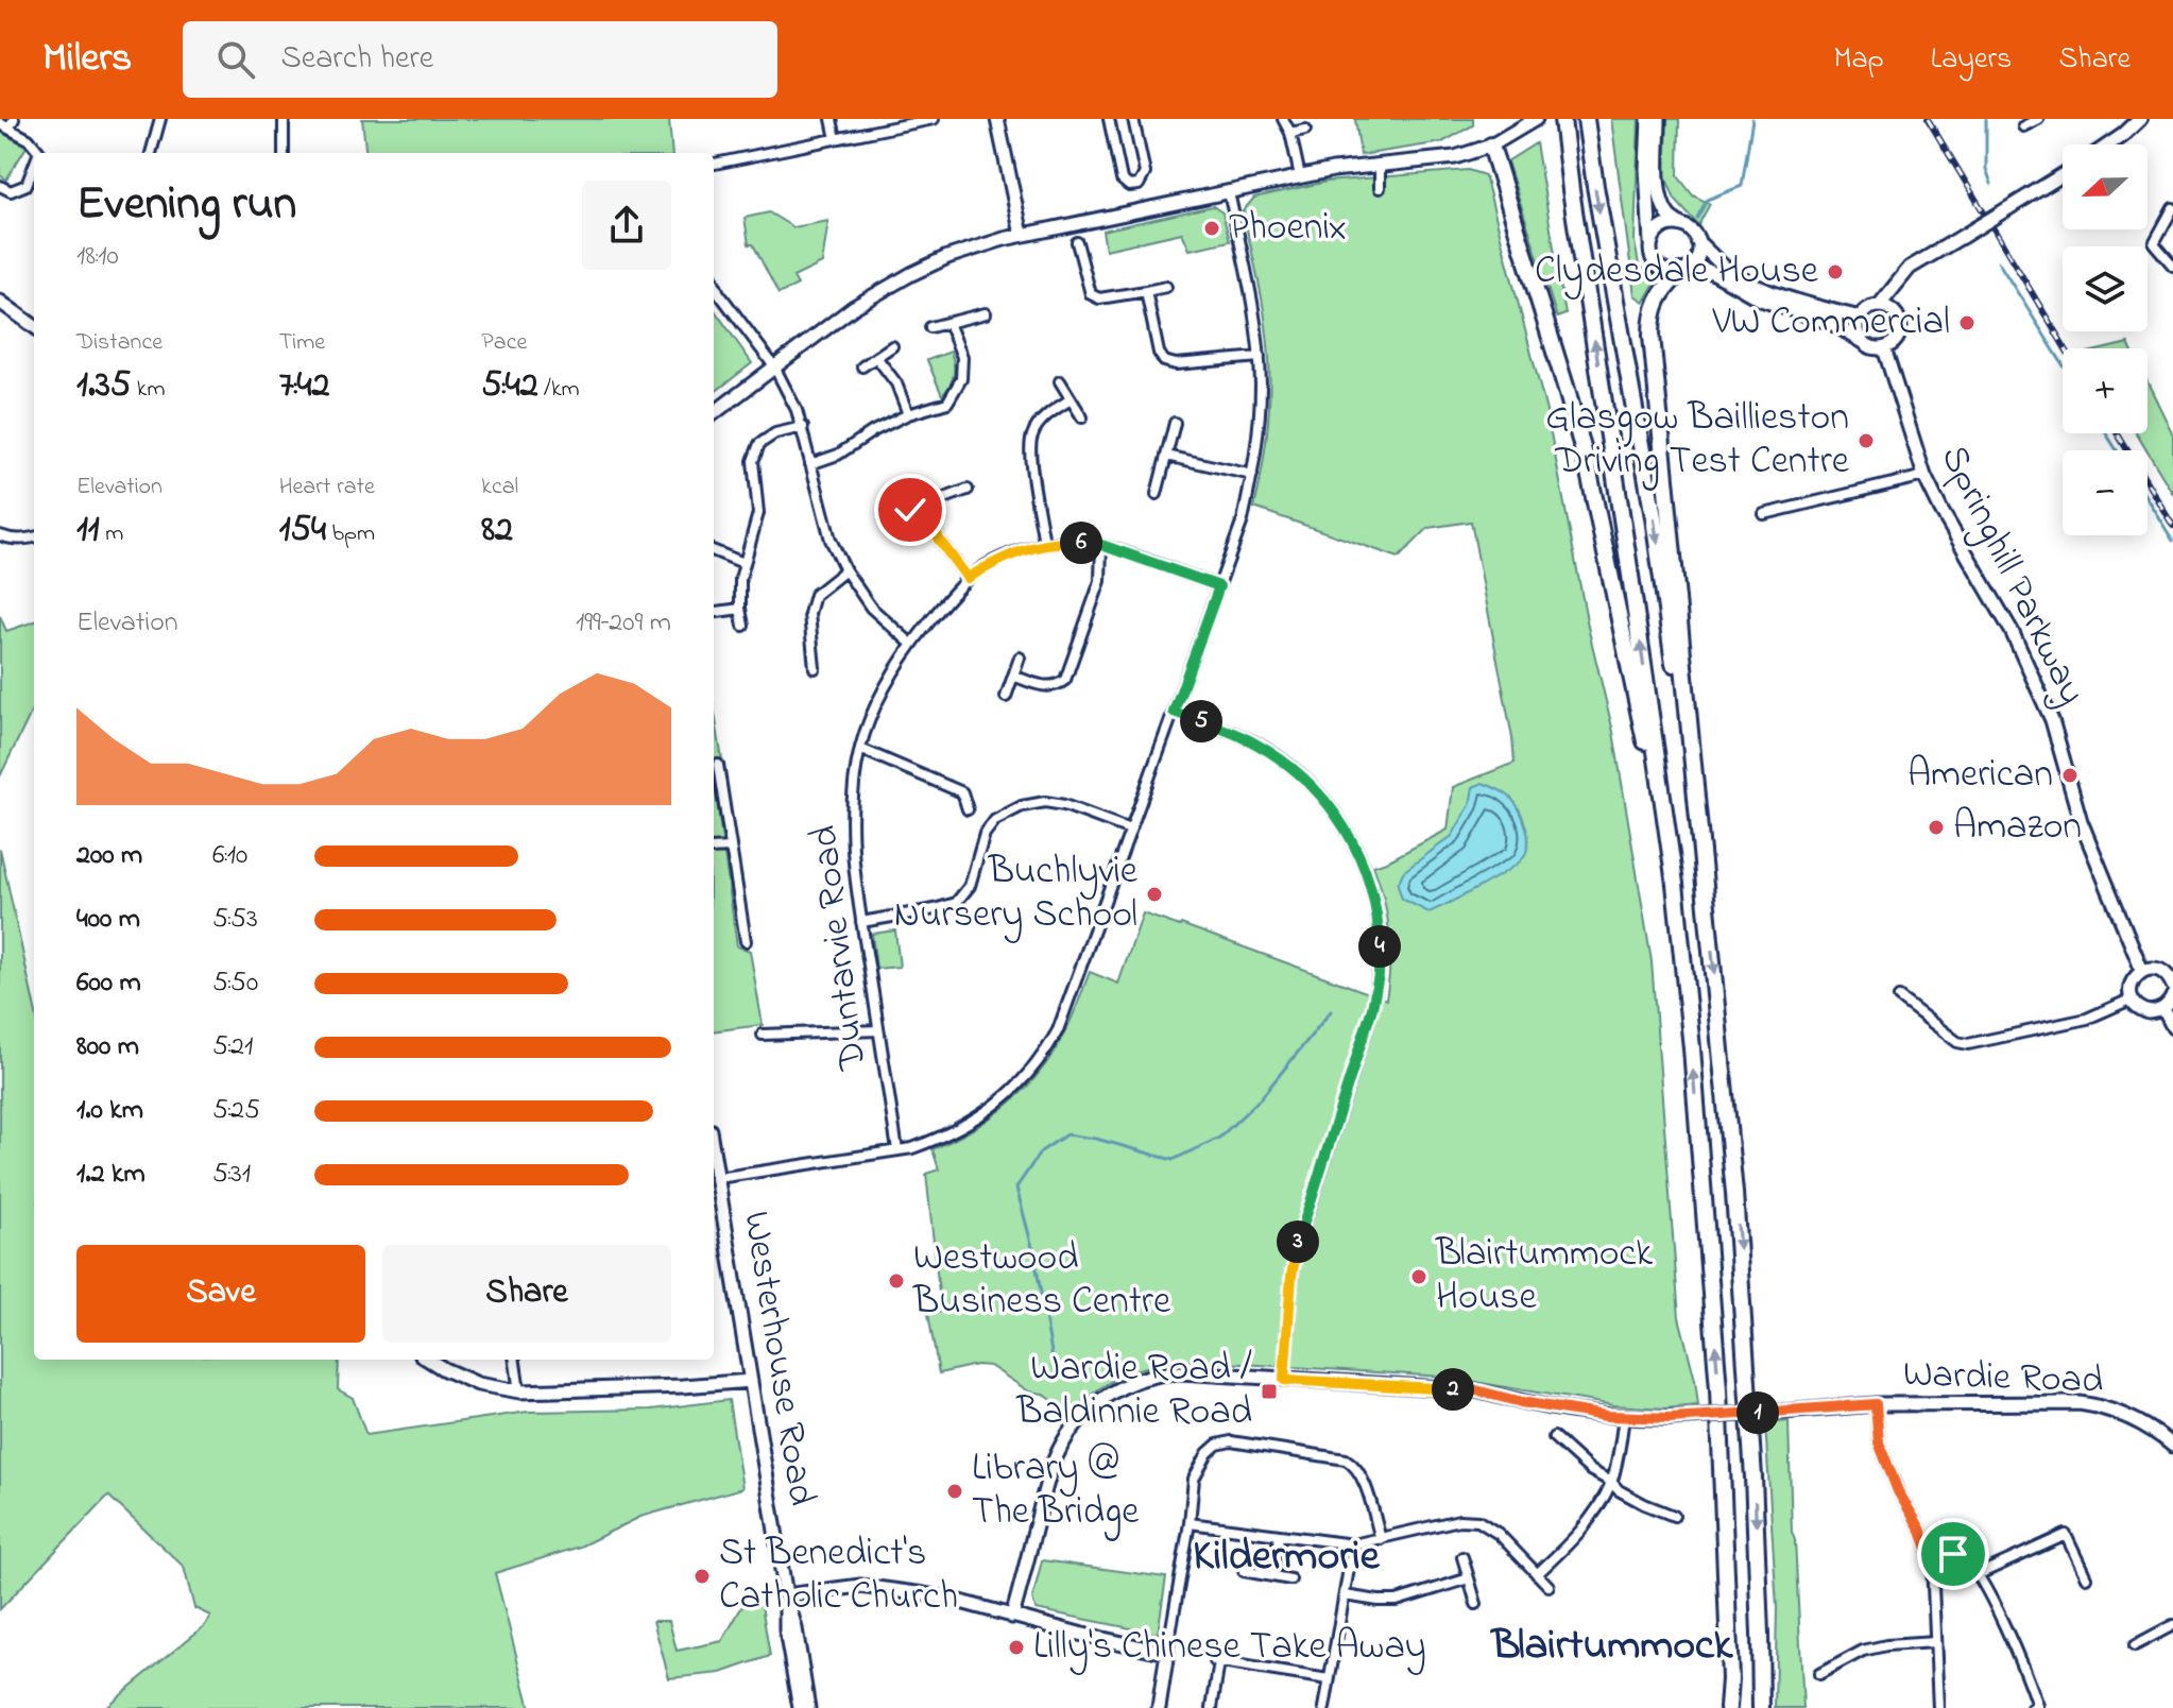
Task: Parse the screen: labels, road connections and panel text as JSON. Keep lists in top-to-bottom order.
{
  "streets": {
    "street": [
      "Springhill Parkway",
      "Duntarvie Road",
      "Westerhouse Road",
      "Wardie Road"
    ]
  },
  "districts": ["Kildermorie", "Blairtummock"],
  "places": {
    "other": [
      "Phoenix",
      "Clydesdale House",
      "VW Commercial",
      "Glasgow Baillieston Driving Test Centre",
      "American",
      "Amazon",
      "Buchlyvie Nursery School",
      "Blairtummock House",
      "Westwood Business Centre",
      "Library @ The Bridge",
      "St Benedict's Catholic Church",
      "Lilly's Chinese Take Away"
    ],
    "transit": ["Wardie Road / Baldinnie Road"]
  },
  "north": "left",
  "page": {
    "header": "Milers",
    "search": "Search here",
    "nav": ["Map", "Layers", "Share"],
    "map_buttons": ["+", "−"],
    "heading": ["Evening run", "18:10"],
    "stats": [
      ["Distance", "1.35 km"],
      ["Time", "7:42"],
      ["Pace", "5:42 /km"],
      ["Elevation", "11 m"],
      ["Heart rate", "154 bpm"],
      ["kcal", "82"]
    ],
    "pins": [
      "6",
      "5",
      "4",
      "3",
      "2",
      "1"
    ],
    "chart": ["Elevation", "199–209 m"],
    "list": [
      {
        "name": "200 m",
        "note": "6:10"
      },
      {
        "name": "400 m",
        "note": "5:53"
      },
      {
        "name": "600 m",
        "note": "5:50"
      },
      {
        "name": "800 m",
        "note": "5:21"
      },
      {
        "name": "1.0 km",
        "note": "5:25"
      },
      {
        "name": "1.2 km",
        "note": "5:31"
      }
    ],
    "buttons": ["Save", "Share"]
  }
}
